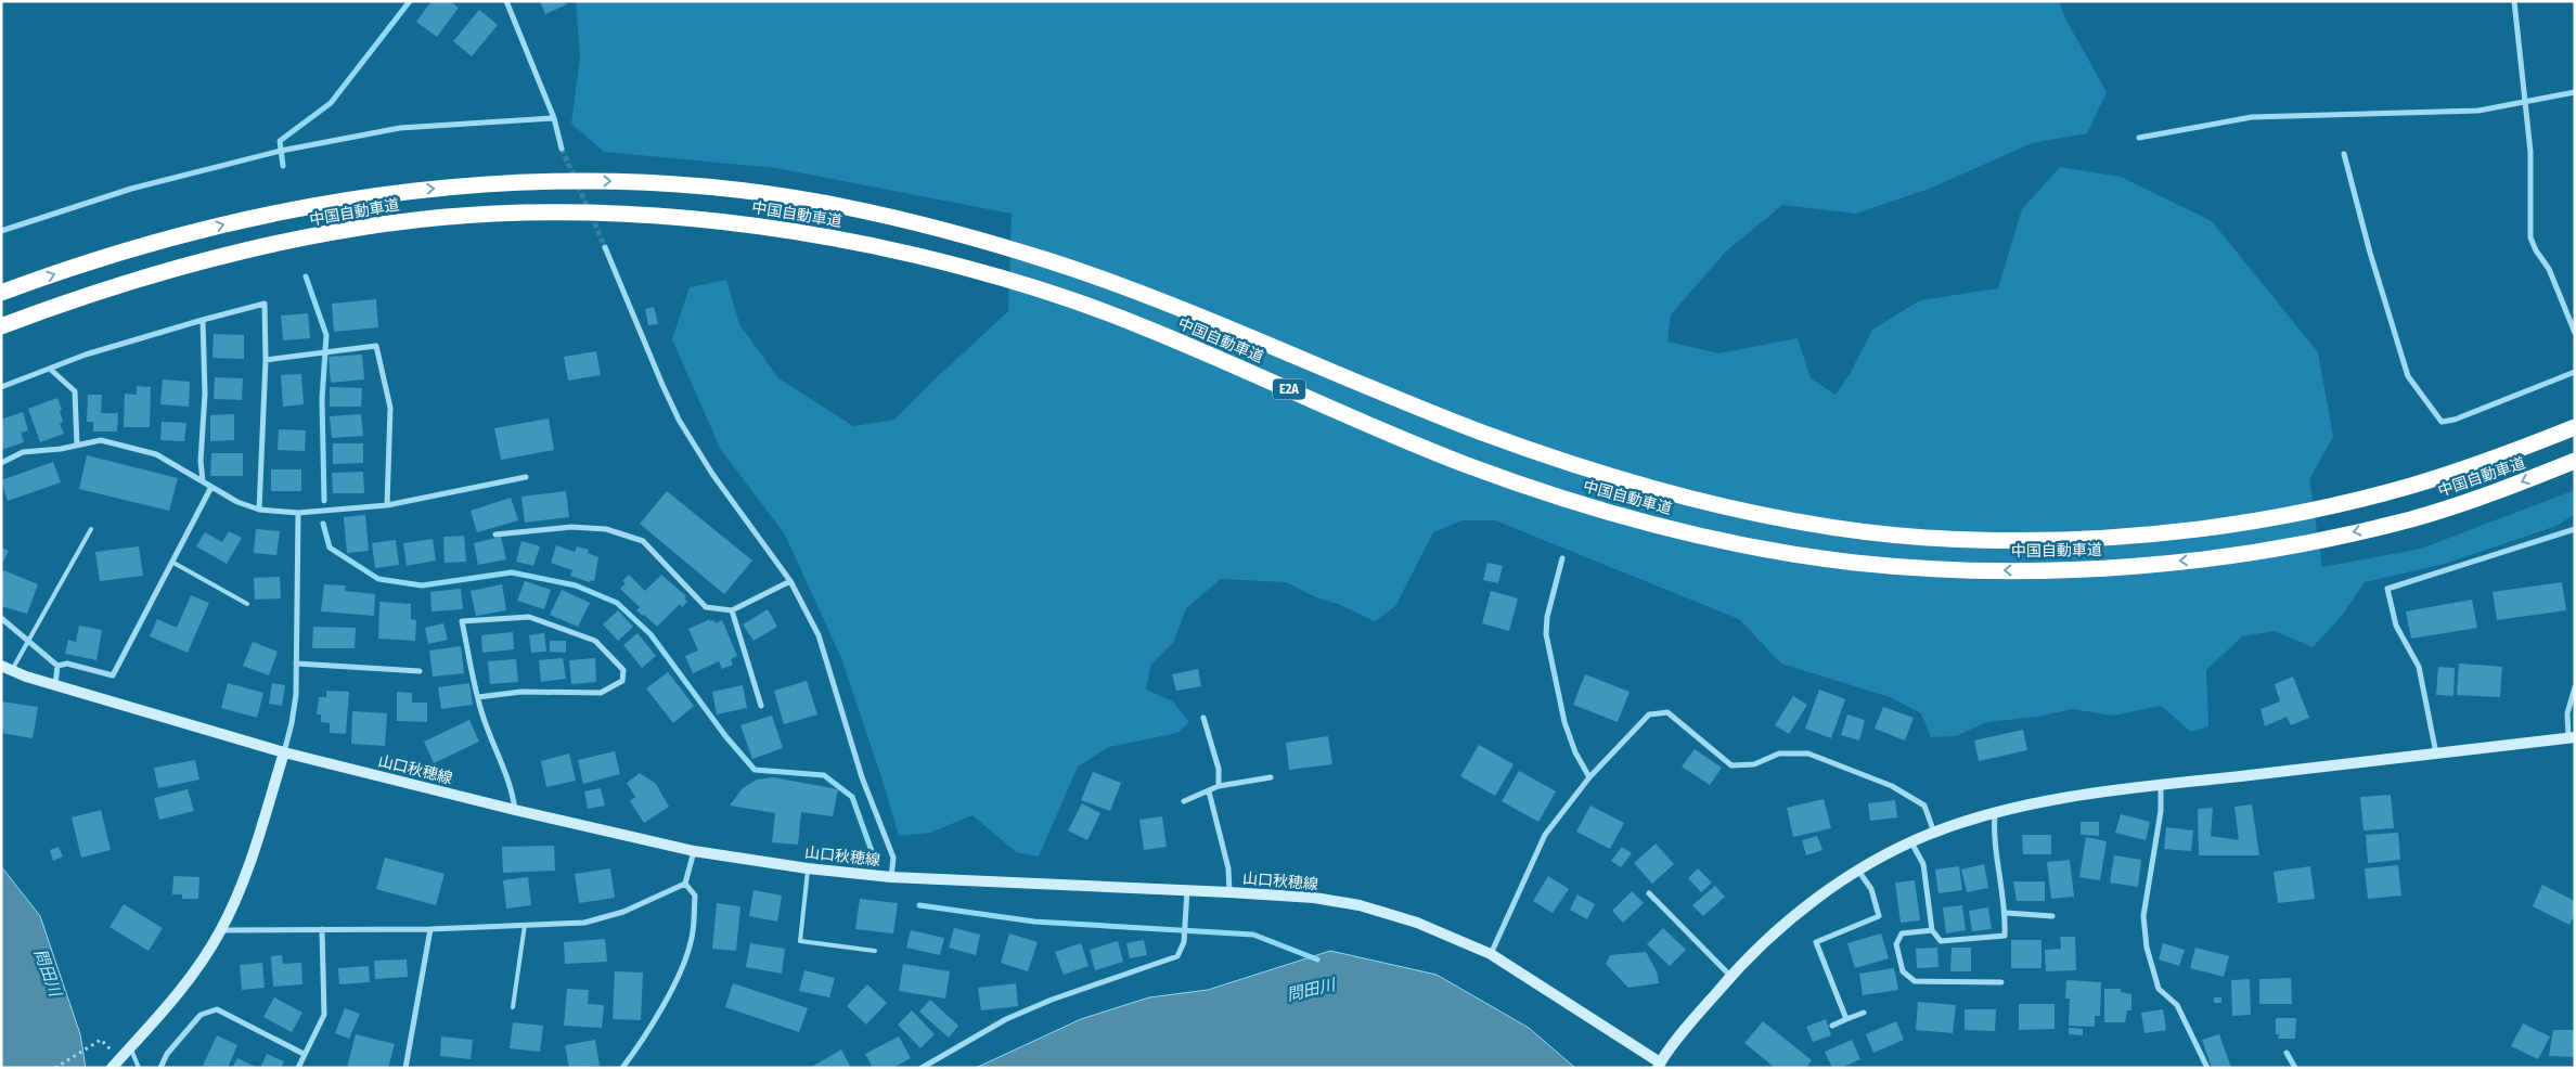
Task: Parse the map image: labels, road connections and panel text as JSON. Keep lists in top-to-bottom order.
{
  "streets": {
    "highway": ["中国自動車道", "E2A"],
    "main road": ["山口秋穂線"]
  },
  "water": ["問田川"]
}
